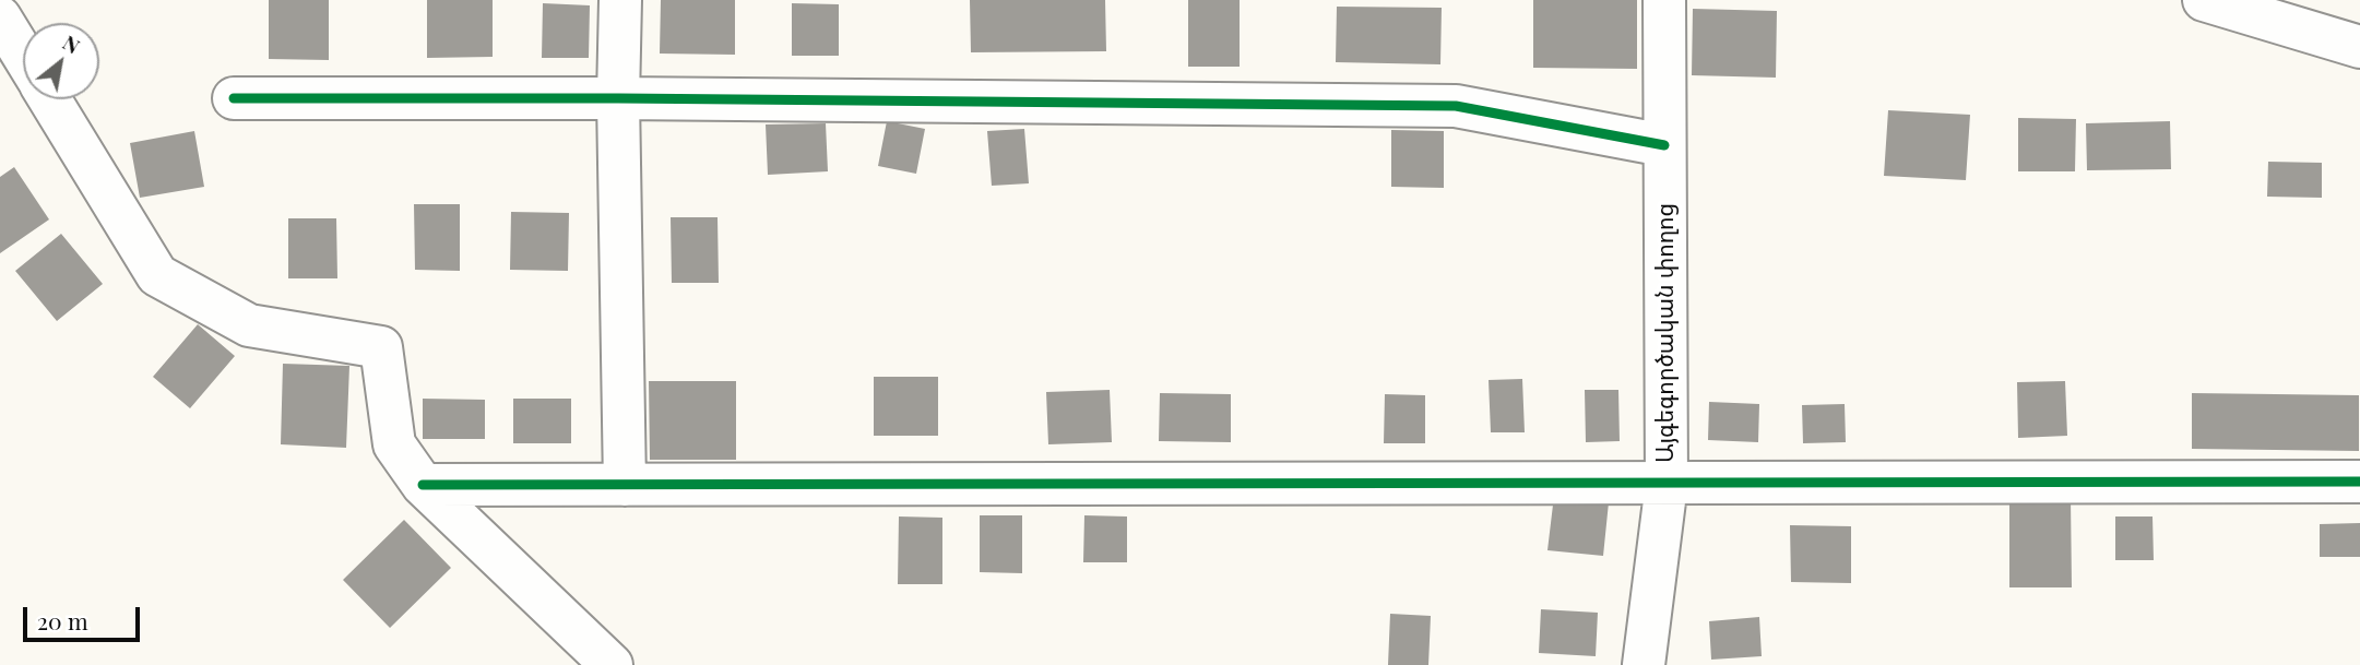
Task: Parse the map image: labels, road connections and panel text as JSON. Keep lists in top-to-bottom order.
{
  "streets": {
    "street": ["Այգեգործական փողոց"]
  },
  "scale_bar": "20 m",
  "north": "top right"
}
